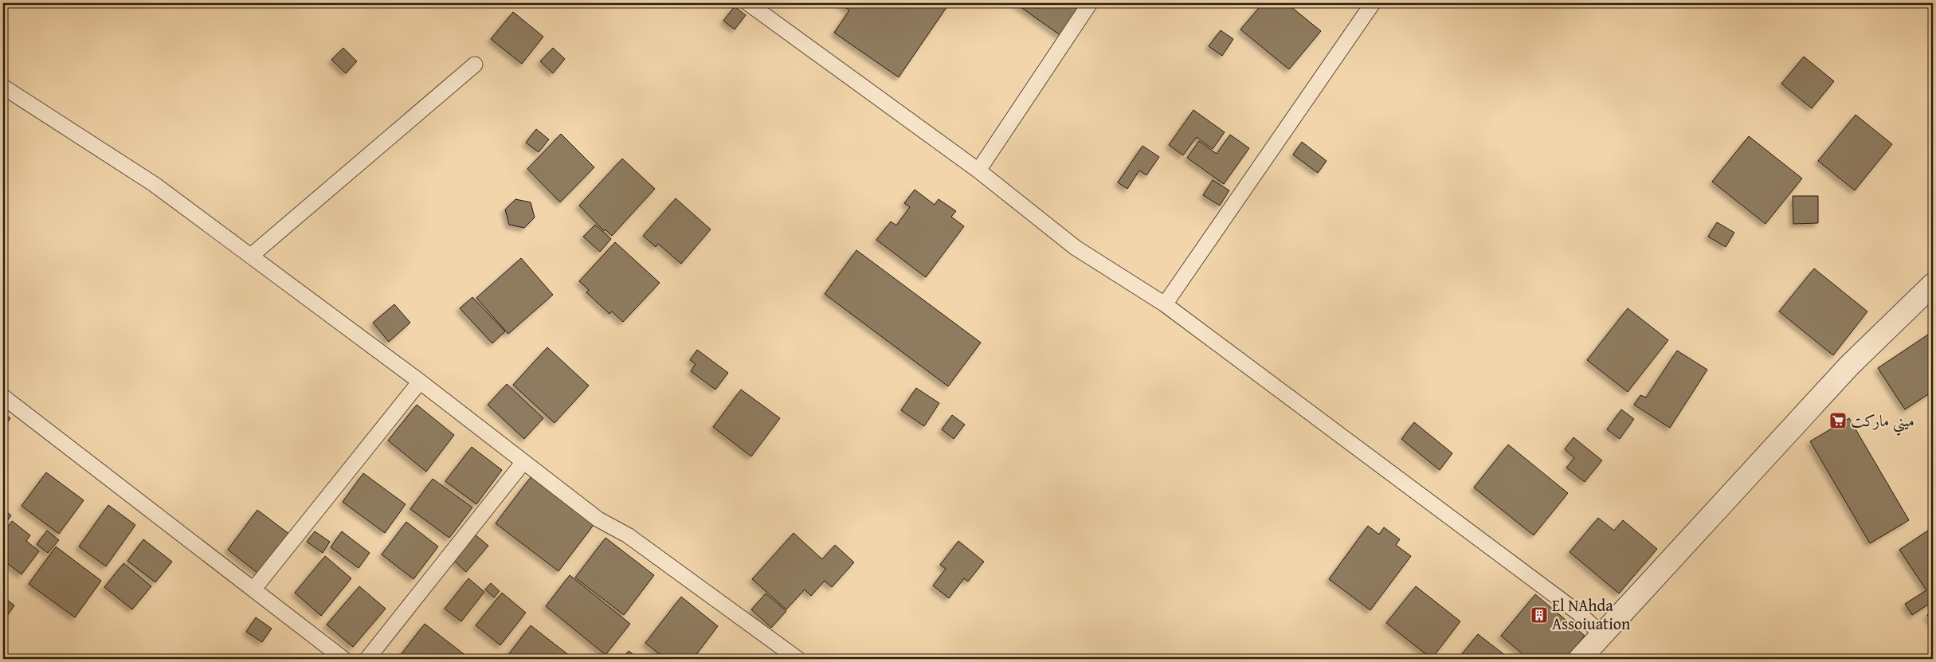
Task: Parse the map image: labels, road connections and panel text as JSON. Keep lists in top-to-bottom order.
{
  "places": {
    "supermarket": ["ميني ماركت"],
    "building": ["El NAhda Assoiuation"]
  }
}
